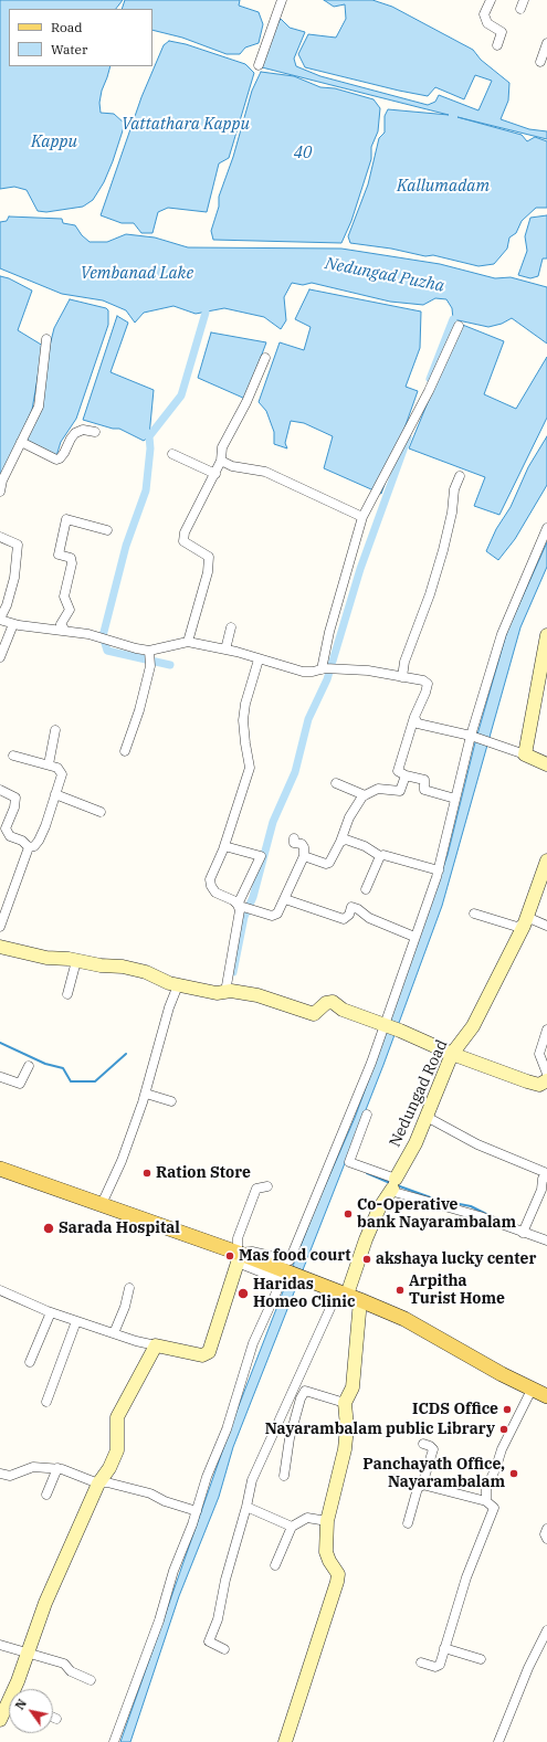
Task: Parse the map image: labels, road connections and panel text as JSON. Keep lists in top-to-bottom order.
{
  "streets": {
    "street": ["Nedungad Road"]
  },
  "water": [
    "Vattathara Kappu",
    "Kappu",
    "40",
    "Kallumadam",
    "Vembanad Lake",
    "Nedungad Puzha"
  ],
  "places": [
    "Ration Store",
    "Co-Operative bank Nayarambalam",
    "Sarada Hospital",
    "Mas food court",
    "akshaya lucky center",
    "Arpitha Turist Home",
    "Haridas Homeo Clinic",
    "ICDS Office",
    "Nayarambalam public Library",
    "Panchayath Office, Nayarambalam"
  ],
  "legend": ["Road", "Water"],
  "north": "top left"
}
